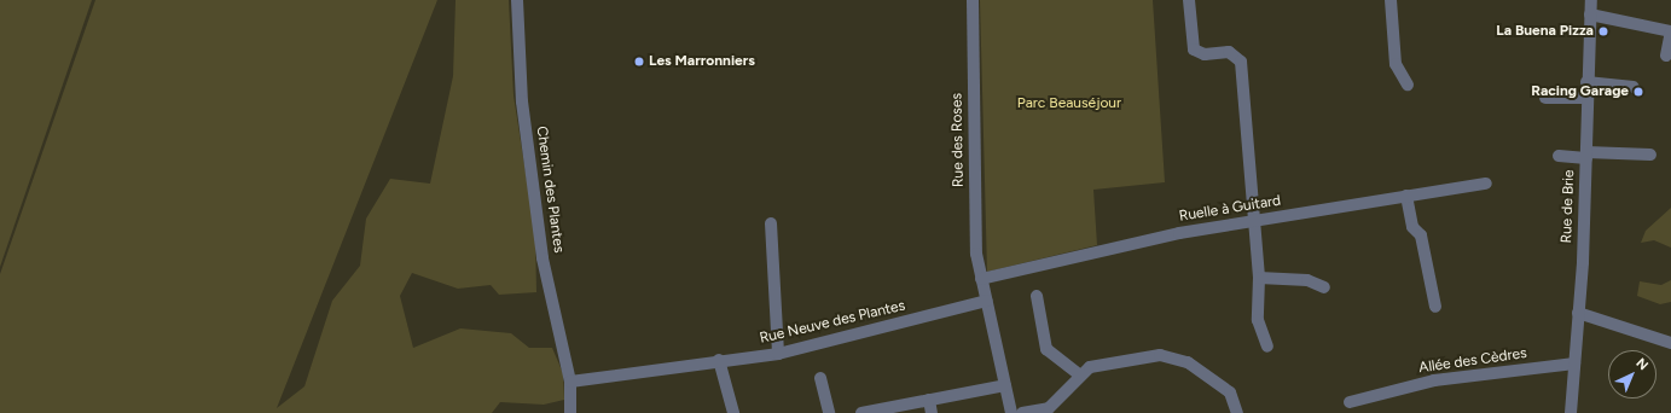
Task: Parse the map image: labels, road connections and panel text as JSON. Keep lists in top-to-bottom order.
{
  "streets": {
    "street": [
      "Rue des Roses",
      "Chemin des Plantes",
      "Rue de Brie",
      "Ruelle à Guitard",
      "Rue Neuve des Plantes",
      "Allée des Cèdres"
    ]
  },
  "crossings": [
    ["Rue des Roses", "Ruelle à Guitard"],
    ["Rue des Roses", "Rue Neuve des Plantes"],
    ["Chemin des Plantes", "Rue Neuve des Plantes"],
    ["Rue de Brie", "Allée des Cèdres"]
  ],
  "parks": ["Parc Beauséjour"],
  "places": ["La Buena Pizza", "Les Marronniers", "Racing Garage"],
  "north": "top right"
}
